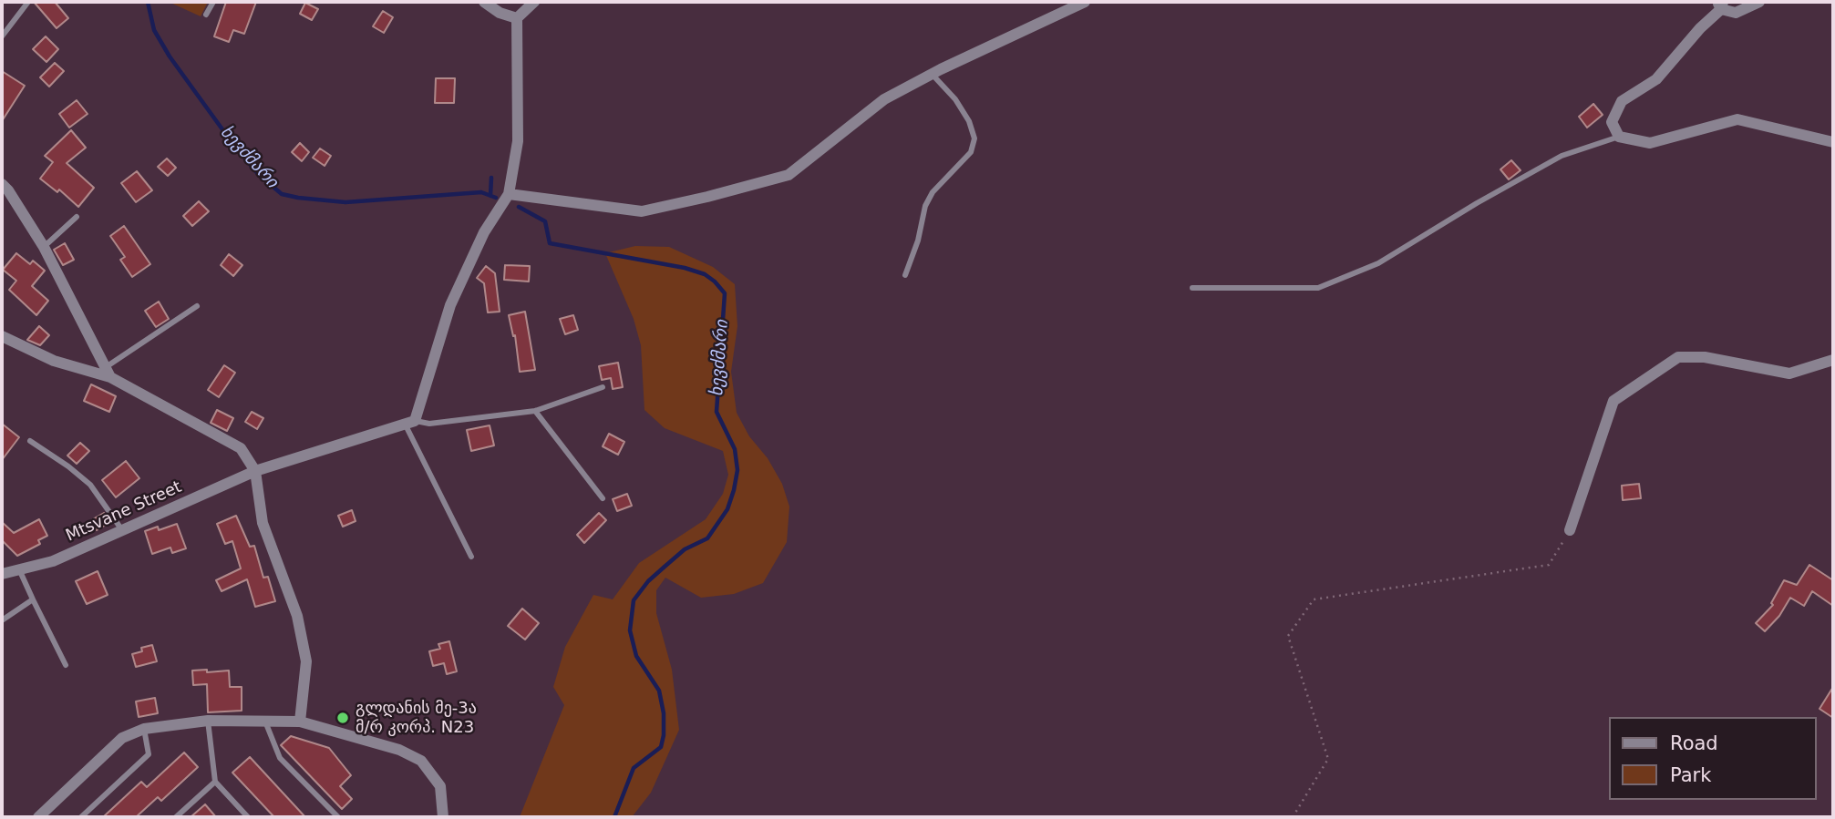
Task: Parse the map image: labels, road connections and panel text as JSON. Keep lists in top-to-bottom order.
{
  "streets": {
    "street": ["Mtsvane Street"]
  },
  "water": ["ხევძმარი"],
  "places": ["გლდანის მე-3ა მ/რ კორპ. N23"],
  "legend": ["Road", "Park"]
}
